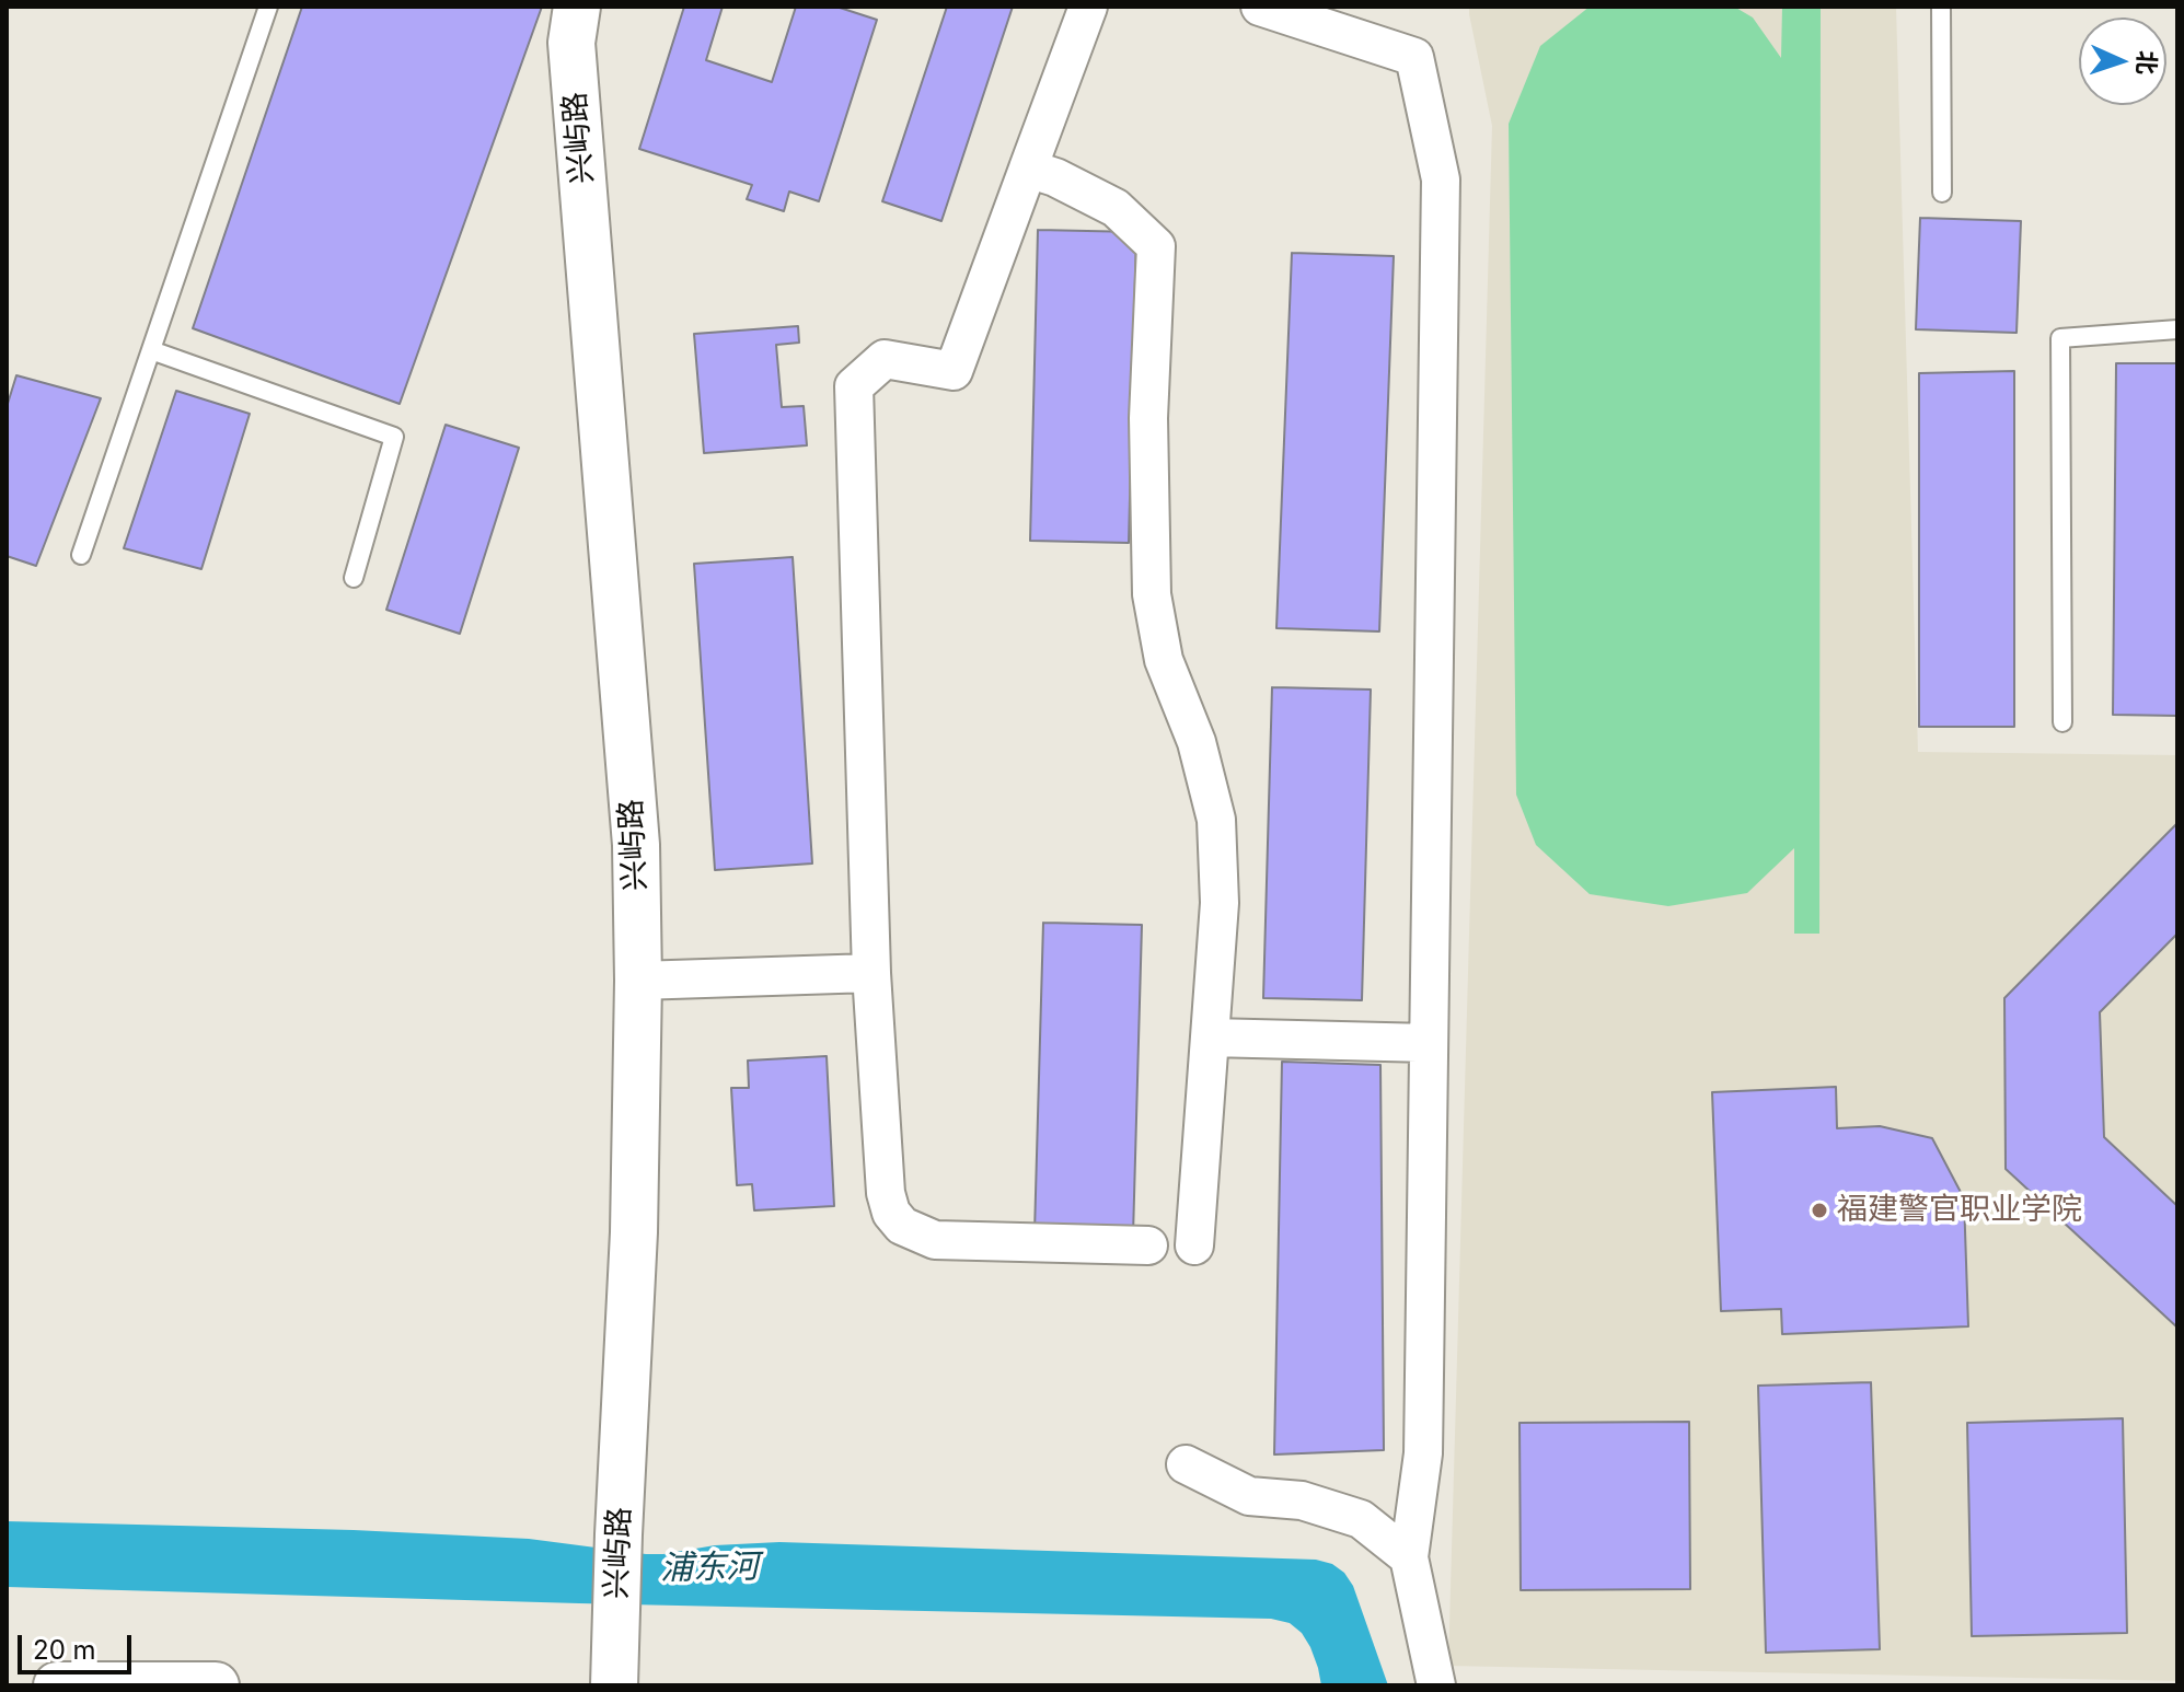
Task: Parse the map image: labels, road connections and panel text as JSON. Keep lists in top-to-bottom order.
{
  "streets": {
    "street": ["兴屿路"]
  },
  "water": ["浦东河"],
  "places": ["福建警官职业学院"],
  "scale_bar": "20 m",
  "north": "right"
}
